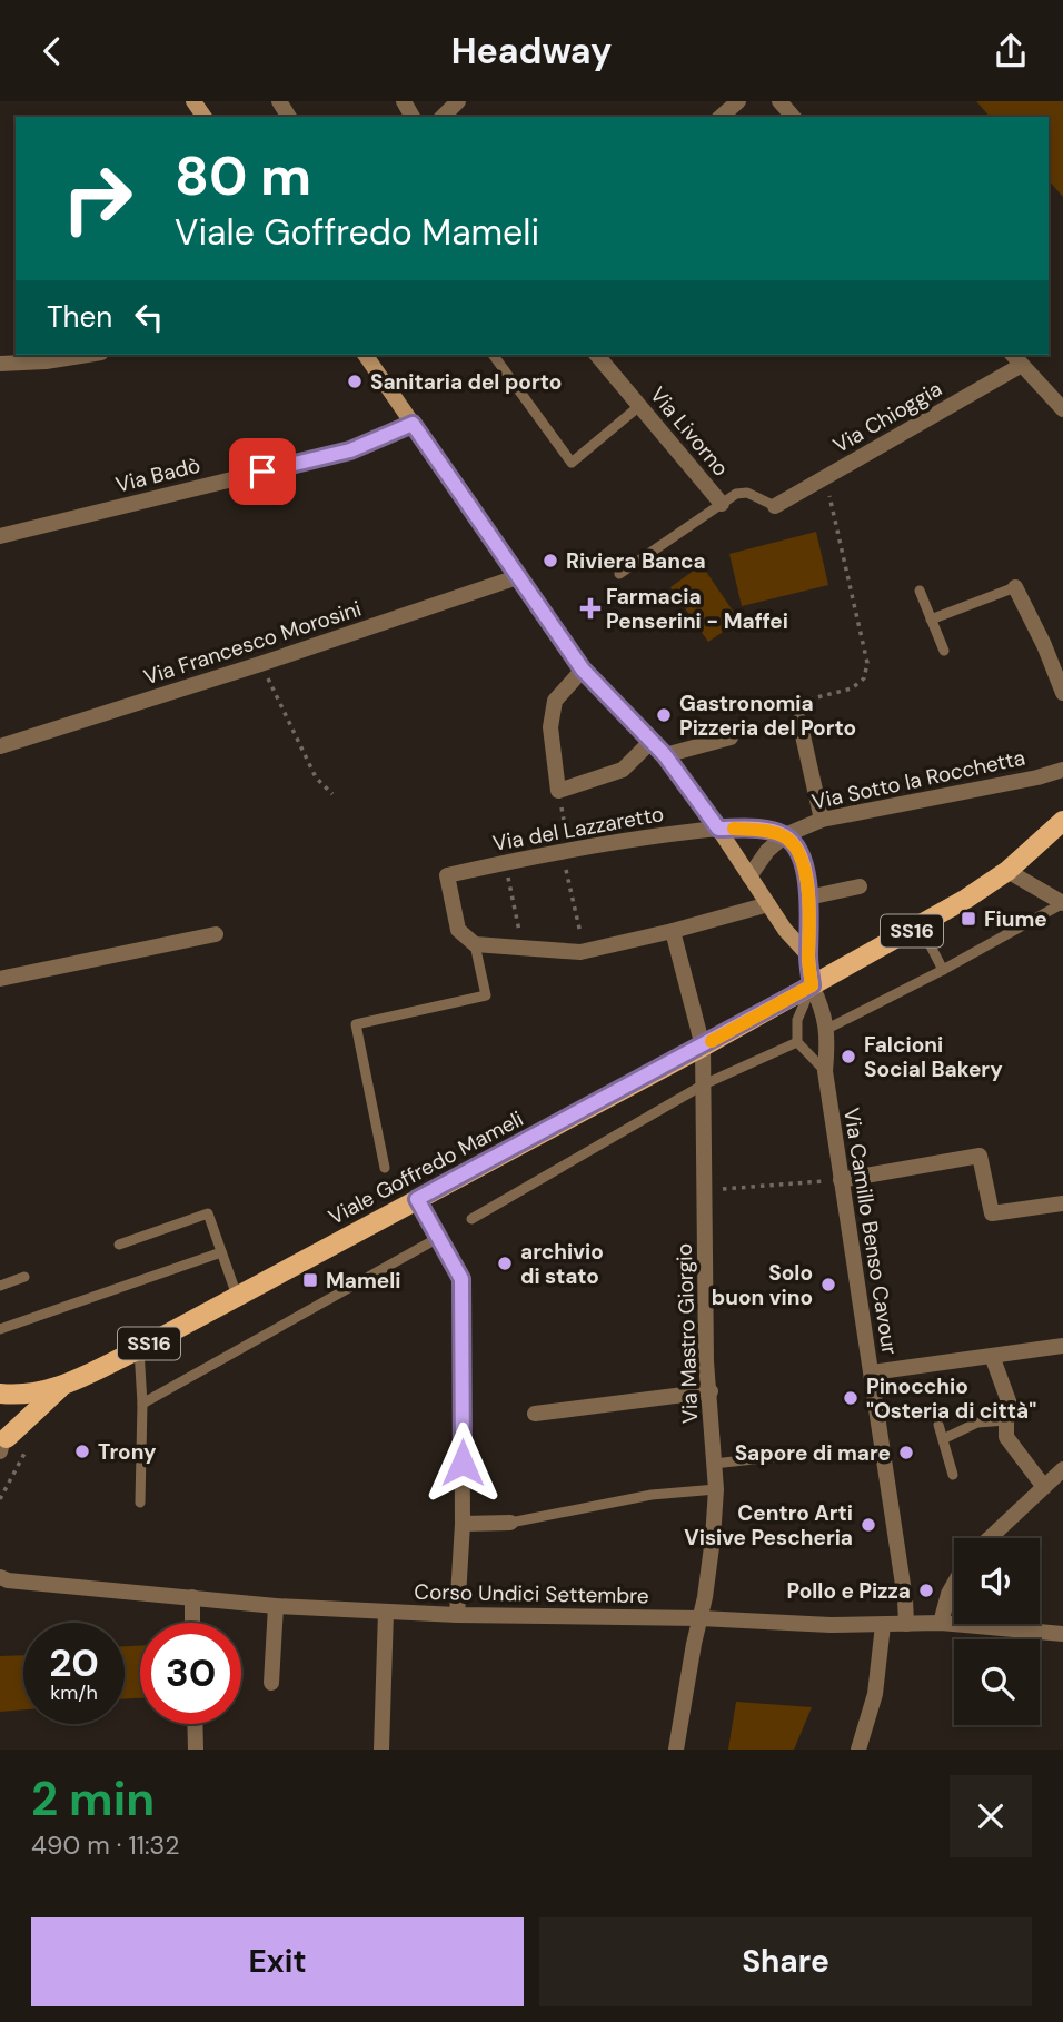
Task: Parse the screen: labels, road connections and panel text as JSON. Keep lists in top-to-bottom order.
{
  "streets": {
    "main road": ["SS16", "Viale Goffredo Mameli"],
    "street": [
      "Via Chioggia",
      "Via Livorno",
      "Via Badò",
      "Via Francesco Morosini",
      "Via Sotto la Rocchetta",
      "Via del Lazzaretto",
      "Via Camillo Benso Cavour",
      "Via Mastro Giorgio",
      "Corso Undici Settembre"
    ]
  },
  "crossings": [
    ["SS16", "Viale Goffredo Mameli"],
    ["SS16", "Via Camillo Benso Cavour"],
    ["Viale Goffredo Mameli", "Via Camillo Benso Cavour"],
    ["Viale Goffredo Mameli", "Via Mastro Giorgio"],
    ["Via Camillo Benso Cavour", "Corso Undici Settembre"],
    ["Via Mastro Giorgio", "Corso Undici Settembre"]
  ],
  "places": {
    "other": [
      "Sanitaria del porto",
      "Riviera Banca",
      "Gastronomia Pizzeria del Porto",
      "Falcioni Social Bakery",
      "archivio di stato",
      "Solo buon vino",
      "Pinocchio \"Osteria di città\"",
      "Trony",
      "Sapore di mare",
      "Centro Arti Visive Pescheria",
      "Pollo e Pizza"
    ],
    "health": ["Farmacia Penserini - Maffei"],
    "transit": ["Fiume", "Mameli"]
  },
  "page": {
    "header": "Headway",
    "turn": ["80 m", "Viale Goffredo Mameli"],
    "then": "Then",
    "speed": "20 km/h",
    "limit": "30",
    "heading": ["2 min", "490 m · 11:32"],
    "buttons": ["Exit", "Share"]
  }
}
